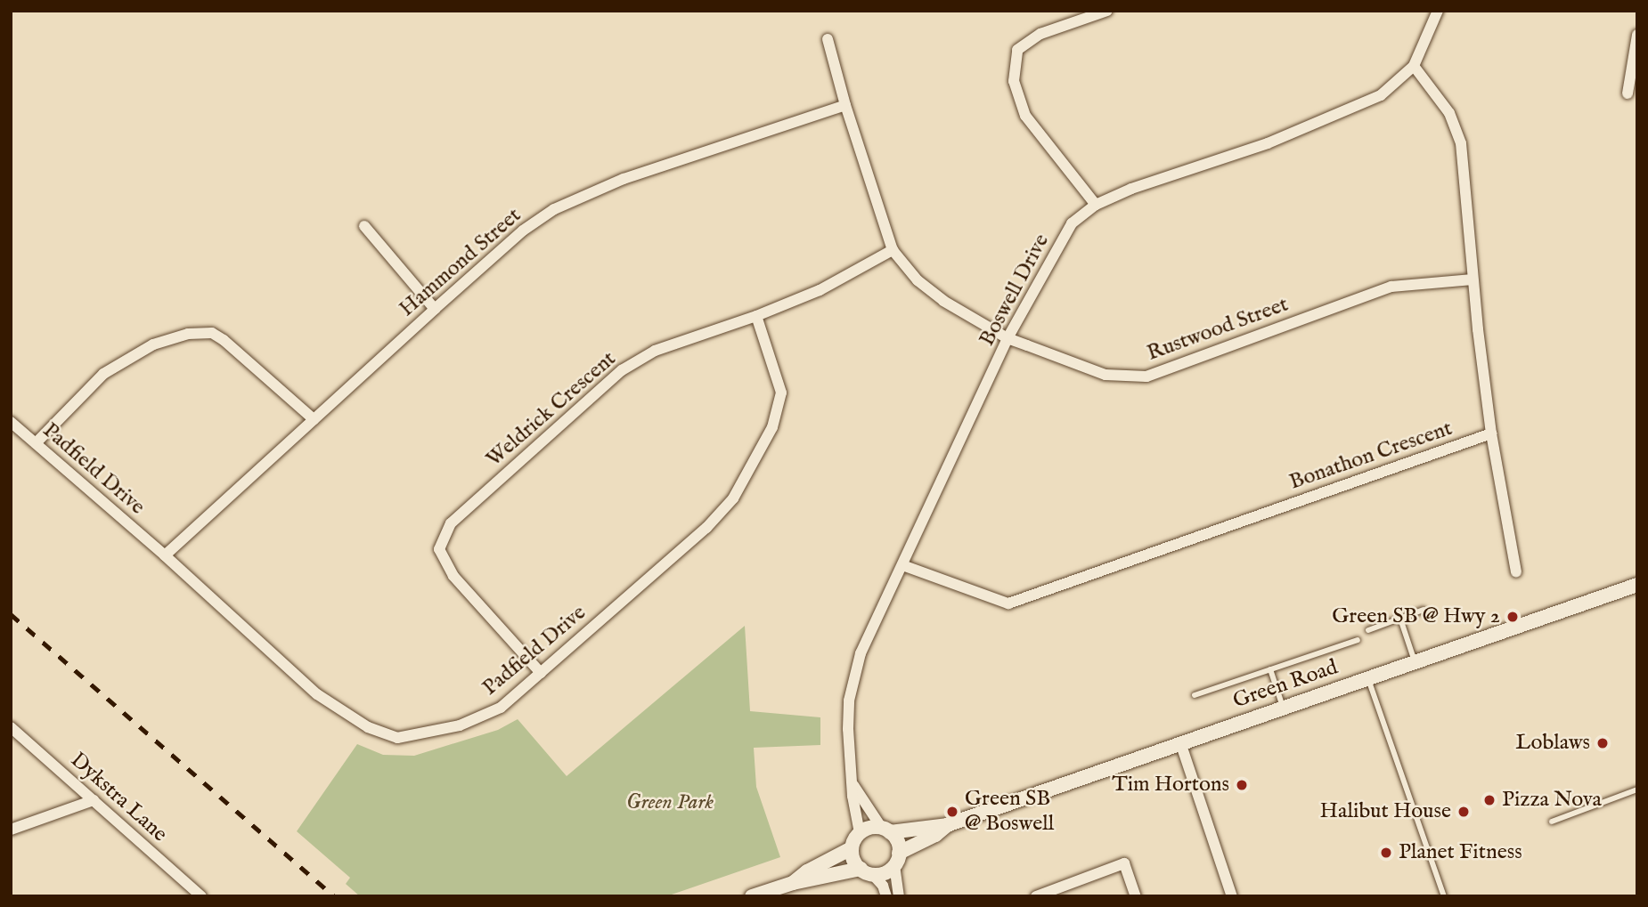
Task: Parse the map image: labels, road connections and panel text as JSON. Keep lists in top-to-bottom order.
{
  "streets": {
    "street": [
      "Hammond Street",
      "Boswell Drive",
      "Rustwood Street",
      "Weldrick Crescent",
      "Bonathon Crescent",
      "Padfield Drive",
      "Green Road",
      "Dykstra Lane"
    ]
  },
  "crossings": [
    ["Hammond Street", "Rustwood Street"],
    ["Hammond Street", "Padfield Drive"],
    ["Boswell Drive", "Rustwood Street"],
    ["Boswell Drive", "Bonathon Crescent"],
    ["Boswell Drive", "Green Road"],
    ["Rustwood Street", "Weldrick Crescent"],
    ["Weldrick Crescent", "Padfield Drive"]
  ],
  "parks": ["Green Park"],
  "places": [
    "Green SB @ Hwy 2",
    "Loblaws",
    "Tim Hortons",
    "Pizza Nova",
    "Green SB @ Boswell",
    "Halibut House",
    "Planet Fitness"
  ]
}
